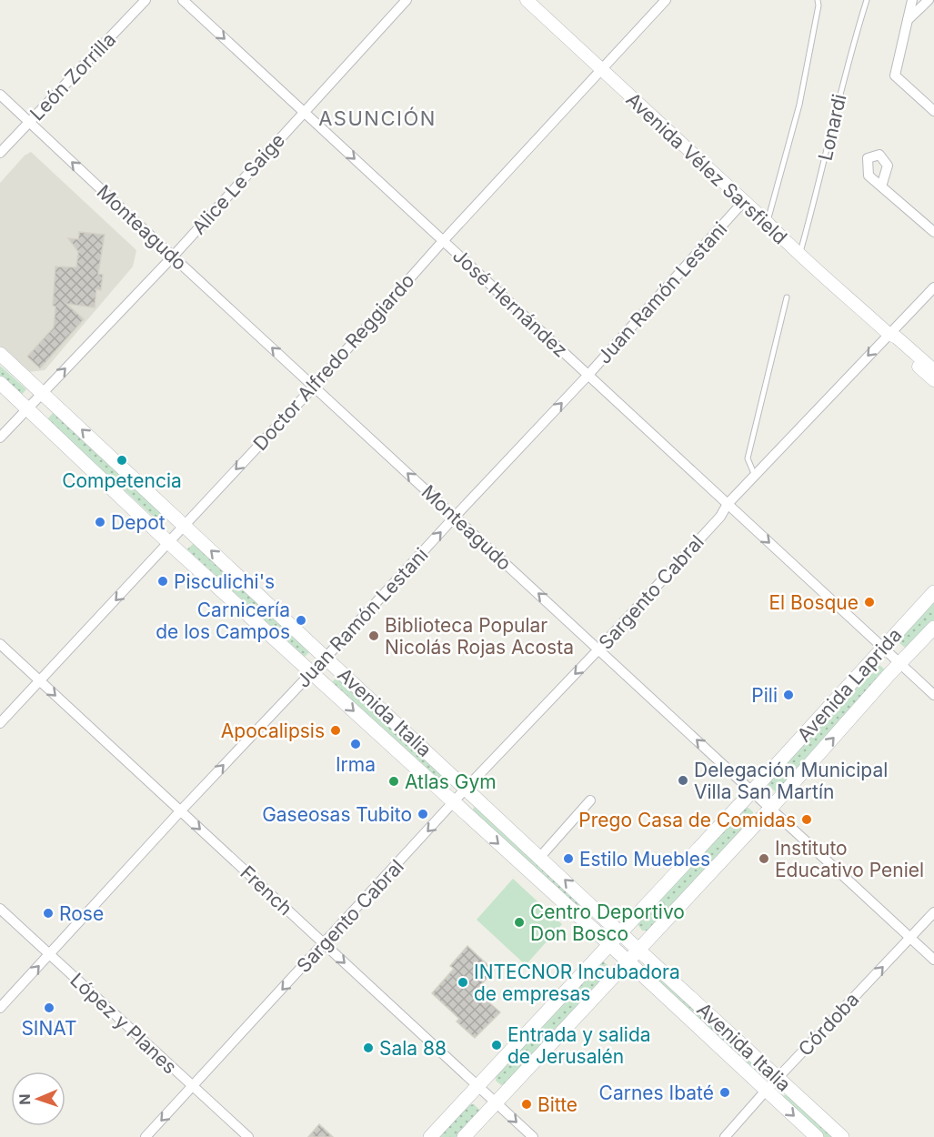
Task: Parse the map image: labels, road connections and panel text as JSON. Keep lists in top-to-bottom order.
{
  "streets": {
    "main road": ["Avenida Laprida", "Avenida Italia"],
    "street": [
      "León Zorrilla",
      "Avenida Vélez Sarsfield",
      "Alice Le Saige",
      "Monteagudo",
      "Juan Ramón Lestani",
      "José Hernández",
      "Doctor Alfredo Reggiardo",
      "Sargento Cabral",
      "French",
      "López y Planes",
      "Córdoba"
    ],
    "lane": ["Lonardi"]
  },
  "crossings": [
    ["León Zorrilla", "Monteagudo"],
    ["Lonardi", "Avenida Vélez Sarsfield"],
    ["Avenida Vélez Sarsfield", "Juan Ramón Lestani"],
    ["Avenida Vélez Sarsfield", "Doctor Alfredo Reggiardo"],
    ["Avenida Vélez Sarsfield", "Sargento Cabral"],
    ["Alice Le Saige", "Monteagudo"],
    ["Alice Le Saige", "José Hernández"],
    ["Alice Le Saige", "Avenida Italia"],
    ["Monteagudo", "Juan Ramón Lestani"],
    ["Monteagudo", "Doctor Alfredo Reggiardo"],
    ["Monteagudo", "Sargento Cabral"],
    ["Monteagudo", "Avenida Laprida"],
    ["Monteagudo", "Córdoba"],
    ["Juan Ramón Lestani", "José Hernández"],
    ["Juan Ramón Lestani", "Avenida Italia"],
    ["Juan Ramón Lestani", "French"],
    ["Juan Ramón Lestani", "López y Planes"],
    ["José Hernández", "Doctor Alfredo Reggiardo"],
    ["José Hernández", "Sargento Cabral"],
    ["José Hernández", "Avenida Laprida"],
    ["Doctor Alfredo Reggiardo", "Avenida Italia"],
    ["Doctor Alfredo Reggiardo", "French"],
    ["Sargento Cabral", "Avenida Italia"],
    ["Sargento Cabral", "French"],
    ["Sargento Cabral", "López y Planes"],
    ["Avenida Laprida", "Avenida Italia"],
    ["Avenida Laprida", "French"],
    ["Avenida Italia", "Córdoba"]
  ],
  "one_way": [
    "Monteagudo",
    "Juan Ramón Lestani",
    "José Hernández",
    "Doctor Alfredo Reggiardo",
    "Sargento Cabral",
    "French",
    "Córdoba"
  ],
  "districts": ["ASUNCIÓN"],
  "places": [
    "Competencia",
    "Depot",
    "Pisculichi's",
    "El Bosque",
    "Carnicería de los Campos",
    "Biblioteca Popular Nicolás Rojas Acosta",
    "Pili",
    "Apocalipsis",
    "Irma",
    "Delegación Municipal Villa San Martín",
    "Atlas Gym",
    "Gaseosas Tubito",
    "Prego Casa de Comidas",
    "Estilo Muebles",
    "Instituto Educativo Peniel",
    "Rose",
    "Centro Deportivo Don Bosco",
    "INTECNOR Incubadora de empresas",
    "SINAT",
    "Entrada y salida de Jerusalén",
    "Sala 88",
    "Carnes Ibaté",
    "Bitte"
  ],
  "north": "left"
}
